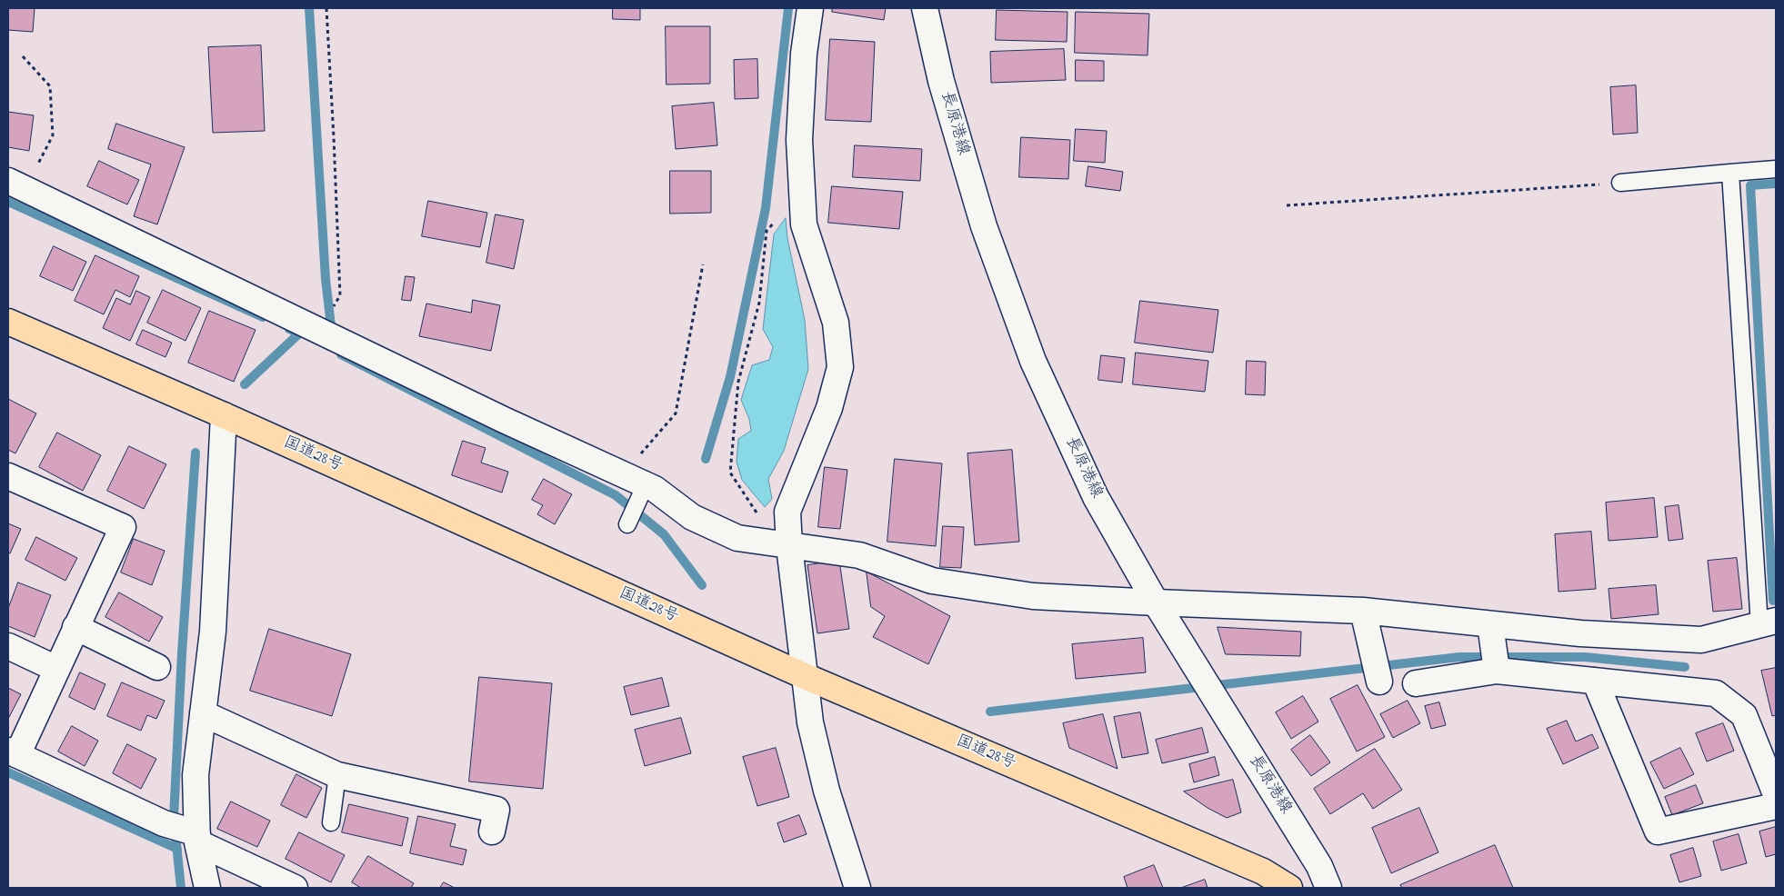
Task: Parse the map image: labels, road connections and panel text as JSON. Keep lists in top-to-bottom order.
{
  "streets": {
    "highway": ["国道28号"],
    "street": ["長原港線"]
  }
}
